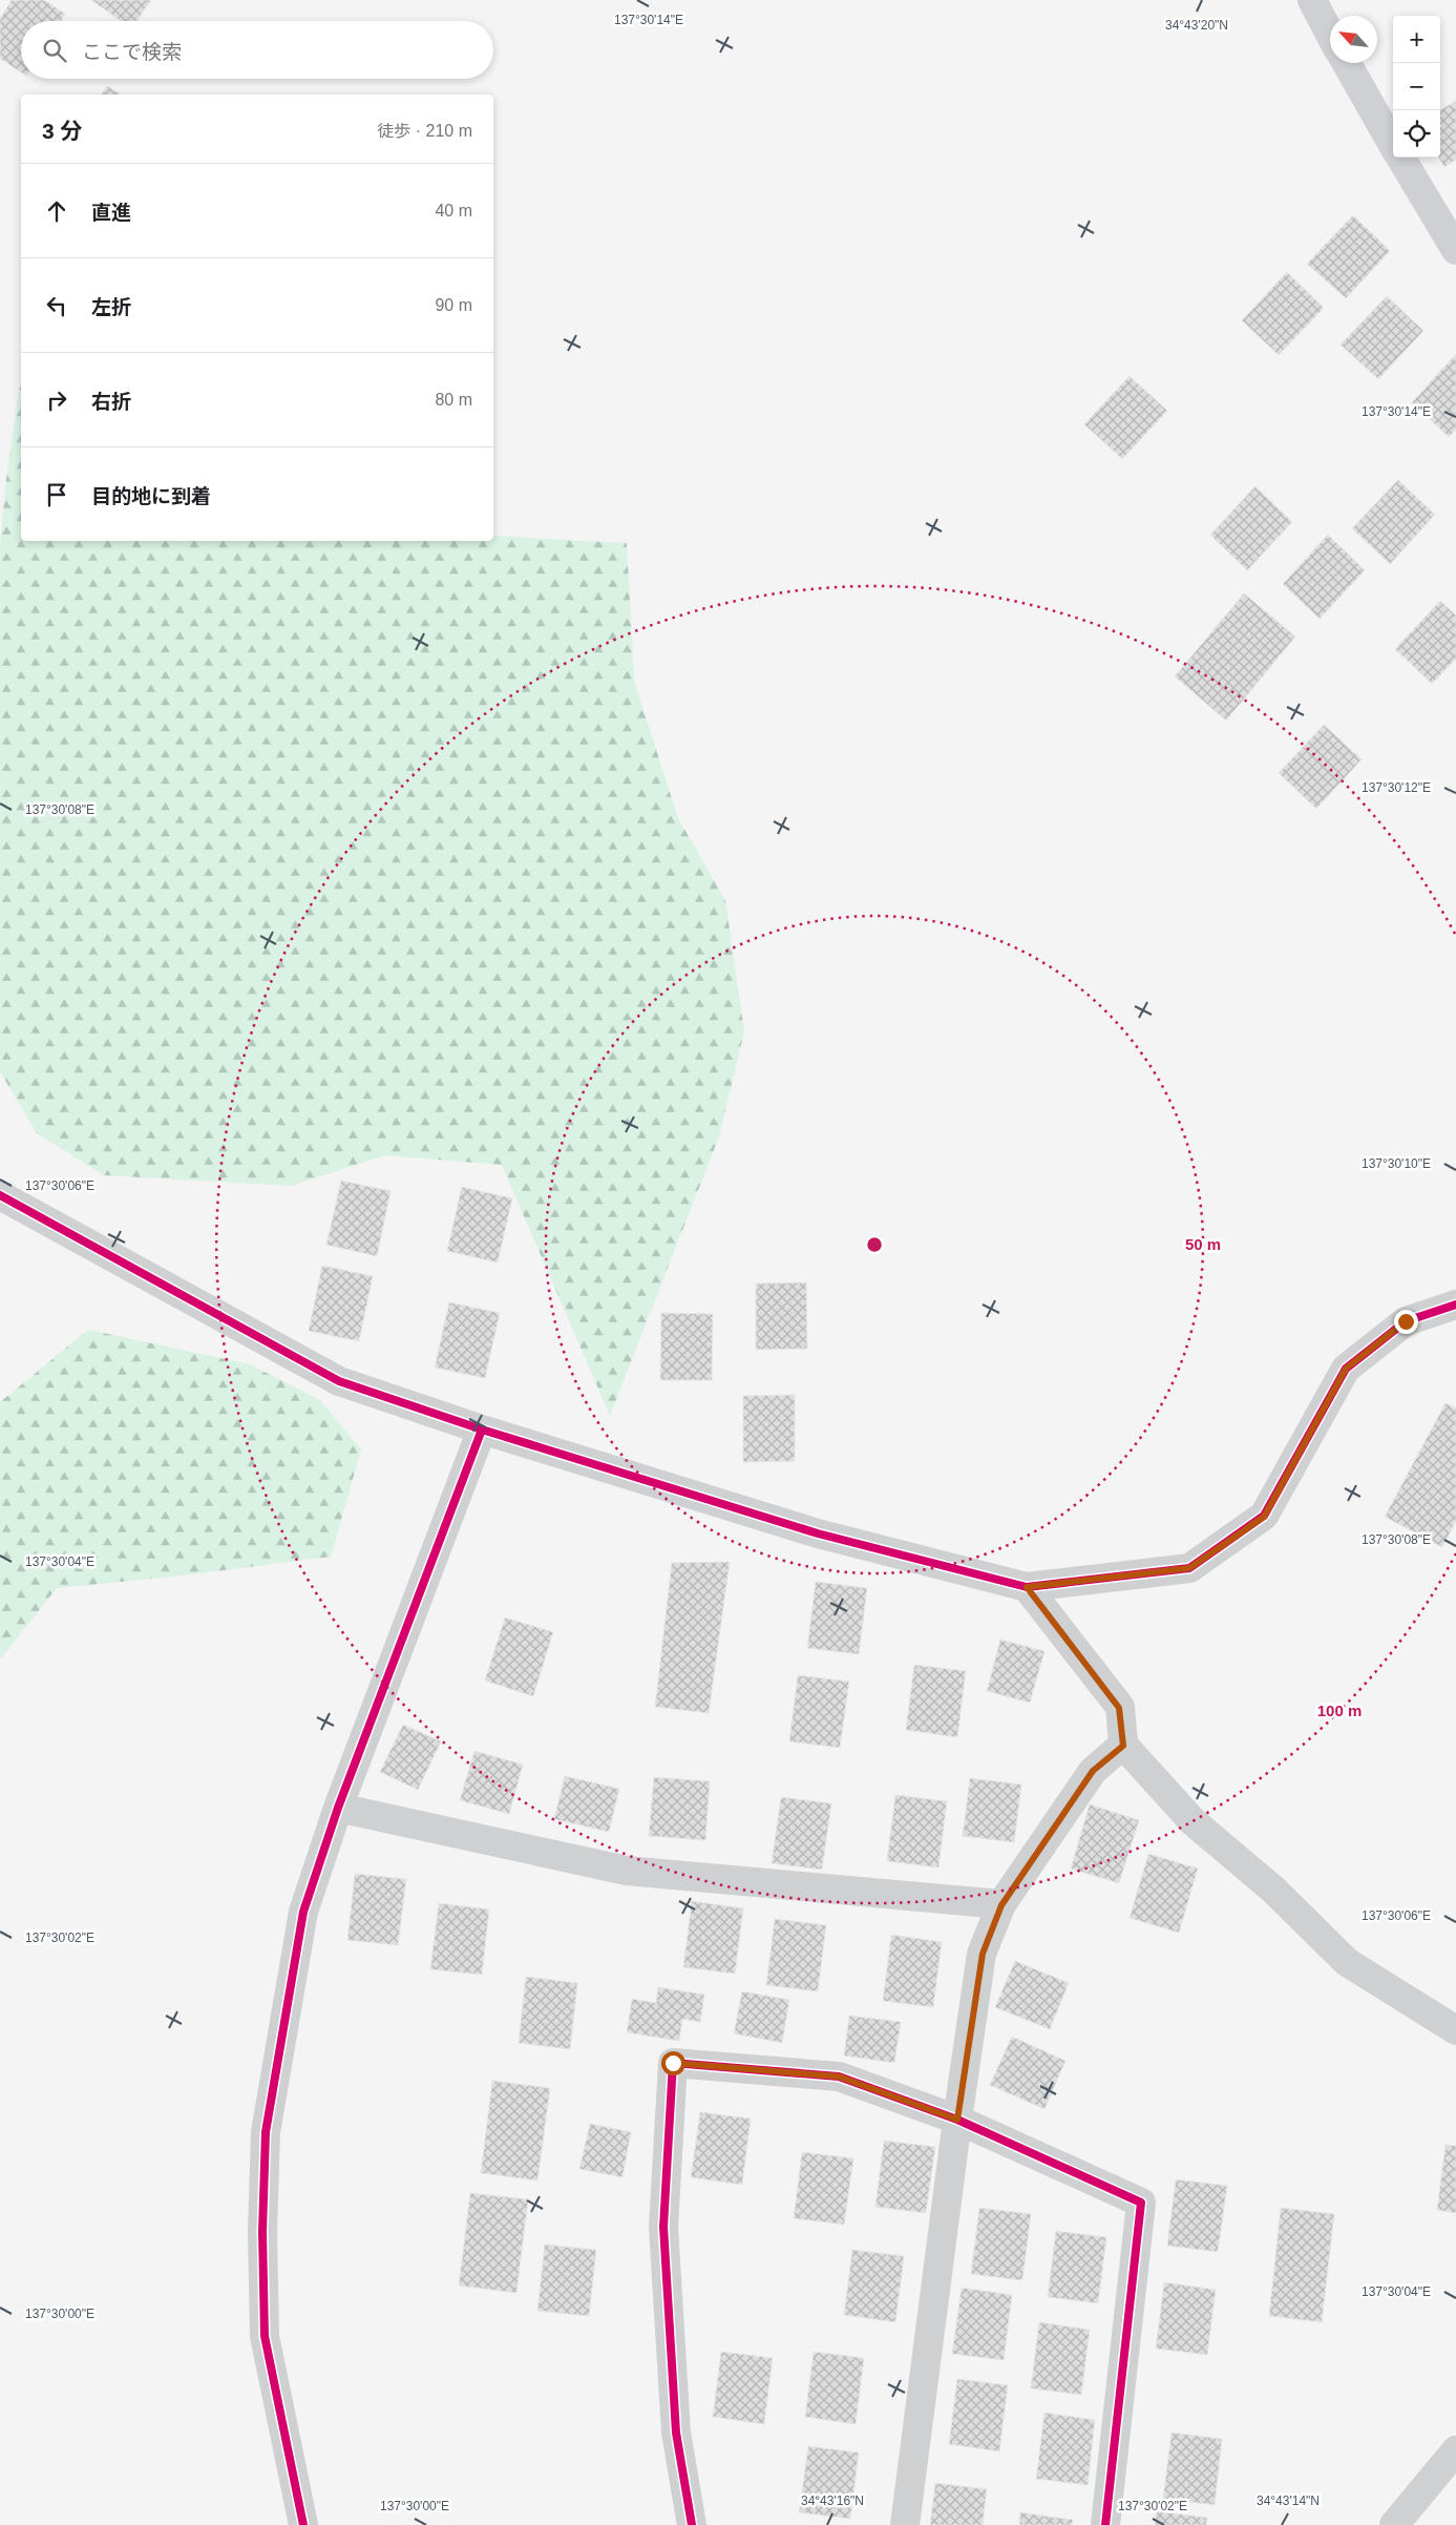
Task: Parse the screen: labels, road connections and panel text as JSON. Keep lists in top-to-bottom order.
{
  "north": "top left",
  "page": {
    "map_buttons": ["+", "−"],
    "search": "ここで検索",
    "heading": ["3 分", "徒歩 · 210 m"],
    "list": [
      ["直進", "40 m"],
      ["左折", "90 m"],
      ["右折", "80 m"],
      "目的地に到着"
    ]
  },
  "coordinates": [
    "137°30'14\"E",
    "34°43'20\"N",
    "137°30'12\"E",
    "137°30'08\"E",
    "137°30'10\"E",
    "137°30'06\"E",
    "137°30'04\"E",
    "137°30'02\"E",
    "137°30'00\"E",
    "34°43'16\"N",
    "34°43'14\"N"
  ],
  "rings": ["50 m", "100 m"]
}
